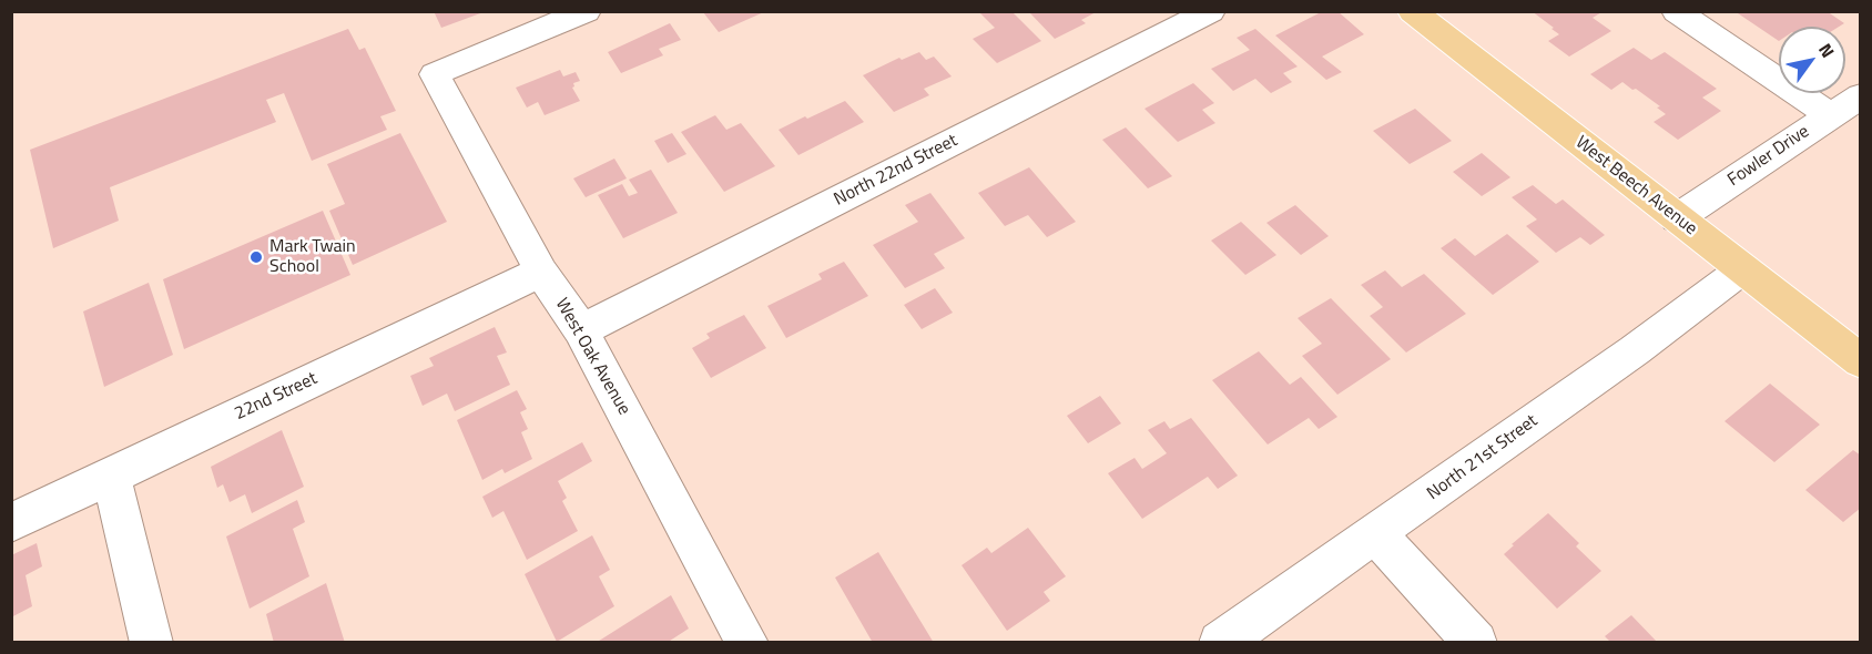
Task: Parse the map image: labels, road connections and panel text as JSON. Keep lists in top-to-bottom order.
{
  "streets": {
    "main road": ["West Beech Avenue"],
    "street": [
      "Fowler Drive",
      "North 22nd Street",
      "West Oak Avenue",
      "22nd Street",
      "North 21st Street"
    ]
  },
  "crossings": [
    ["Fowler Drive", "West Beech Avenue"],
    ["North 22nd Street", "West Oak Avenue"],
    ["West Beech Avenue", "North 21st Street"],
    ["West Oak Avenue", "22nd Street"]
  ],
  "places": ["Mark Twain School"],
  "north": "top right"
}
